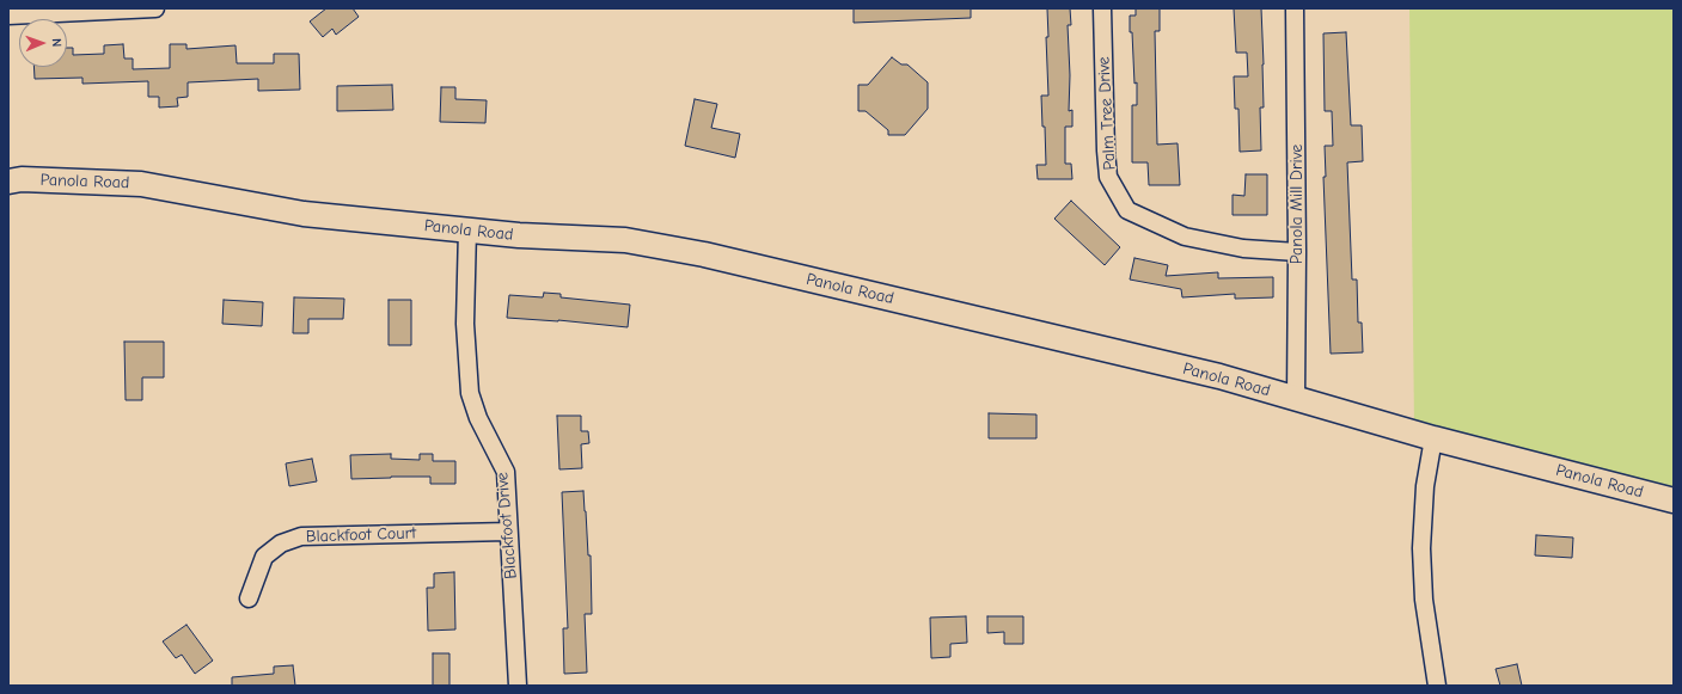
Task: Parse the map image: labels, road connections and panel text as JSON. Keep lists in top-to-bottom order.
{
  "streets": {
    "main road": ["Panola Road"],
    "street": [
      "Palm Tree Drive",
      "Panola Mill Drive",
      "Blackfoot Drive",
      "Blackfoot Court"
    ]
  },
  "crossings": [
    ["Palm Tree Drive", "Panola Mill Drive"],
    ["Panola Road", "Panola Mill Drive"],
    ["Panola Road", "Blackfoot Drive"],
    ["Blackfoot Drive", "Blackfoot Court"]
  ],
  "north": "right"
}
